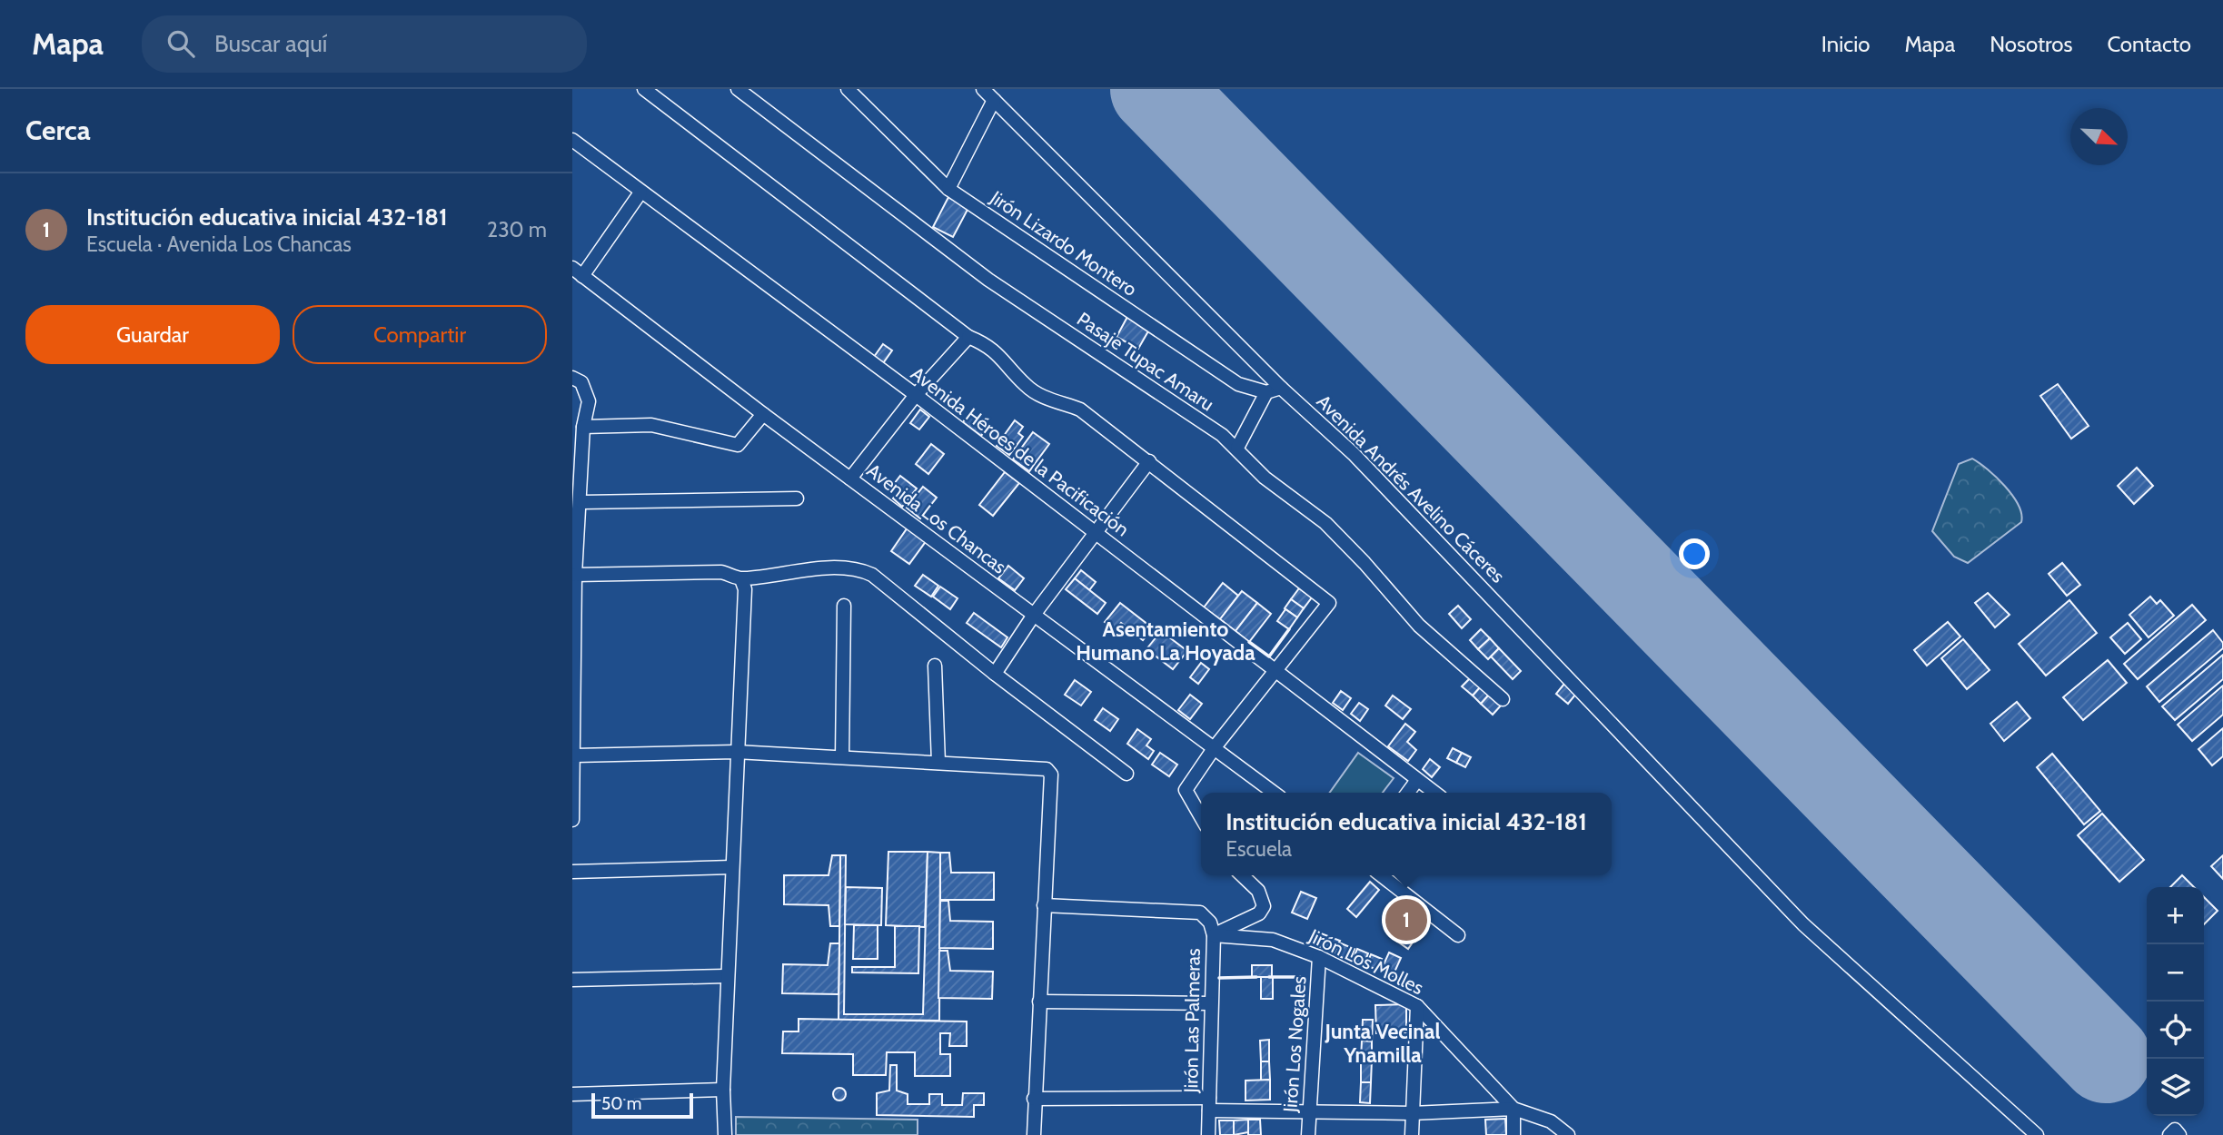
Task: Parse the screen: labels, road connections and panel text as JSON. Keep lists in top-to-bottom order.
{
  "streets": {
    "street": [
      "Jirón Lizardo Montero",
      "Pasaje Tupac Amaru",
      "Avenida Héroes de la Pacificación",
      "Avenida Andrés Avelino Cáceres",
      "Avenida Los Chancas",
      "Jirón Los Molles",
      "Jirón Las Palmeras",
      "Jirón Los Nogales"
    ]
  },
  "crossings": [
    ["Jirón Los Molles", "Jirón Las Palmeras"],
    ["Jirón Los Molles", "Jirón Los Nogales"]
  ],
  "districts": ["Asentamiento Humano La Hoyada", "Junta Vecinal Ynamilla"],
  "scale_bar": "50 m",
  "north": "bottom right",
  "page": {
    "header": "Mapa",
    "search": "Buscar aquí",
    "nav": [
      "Inicio",
      "Mapa",
      "Nosotros",
      "Contacto"
    ],
    "heading": "Cerca",
    "list": [
      {
        "mark": "1",
        "name": "Institución educativa inicial 432-181",
        "note": "Escuela · Avenida Los Chancas",
        "value": "230 m"
      }
    ],
    "buttons": ["Guardar", "Compartir"],
    "popup": ["Institución educativa inicial 432-181", "Escuela"],
    "map_buttons": ["+", "−"],
    "pins": "1",
    "scale": "50 m"
  }
}
